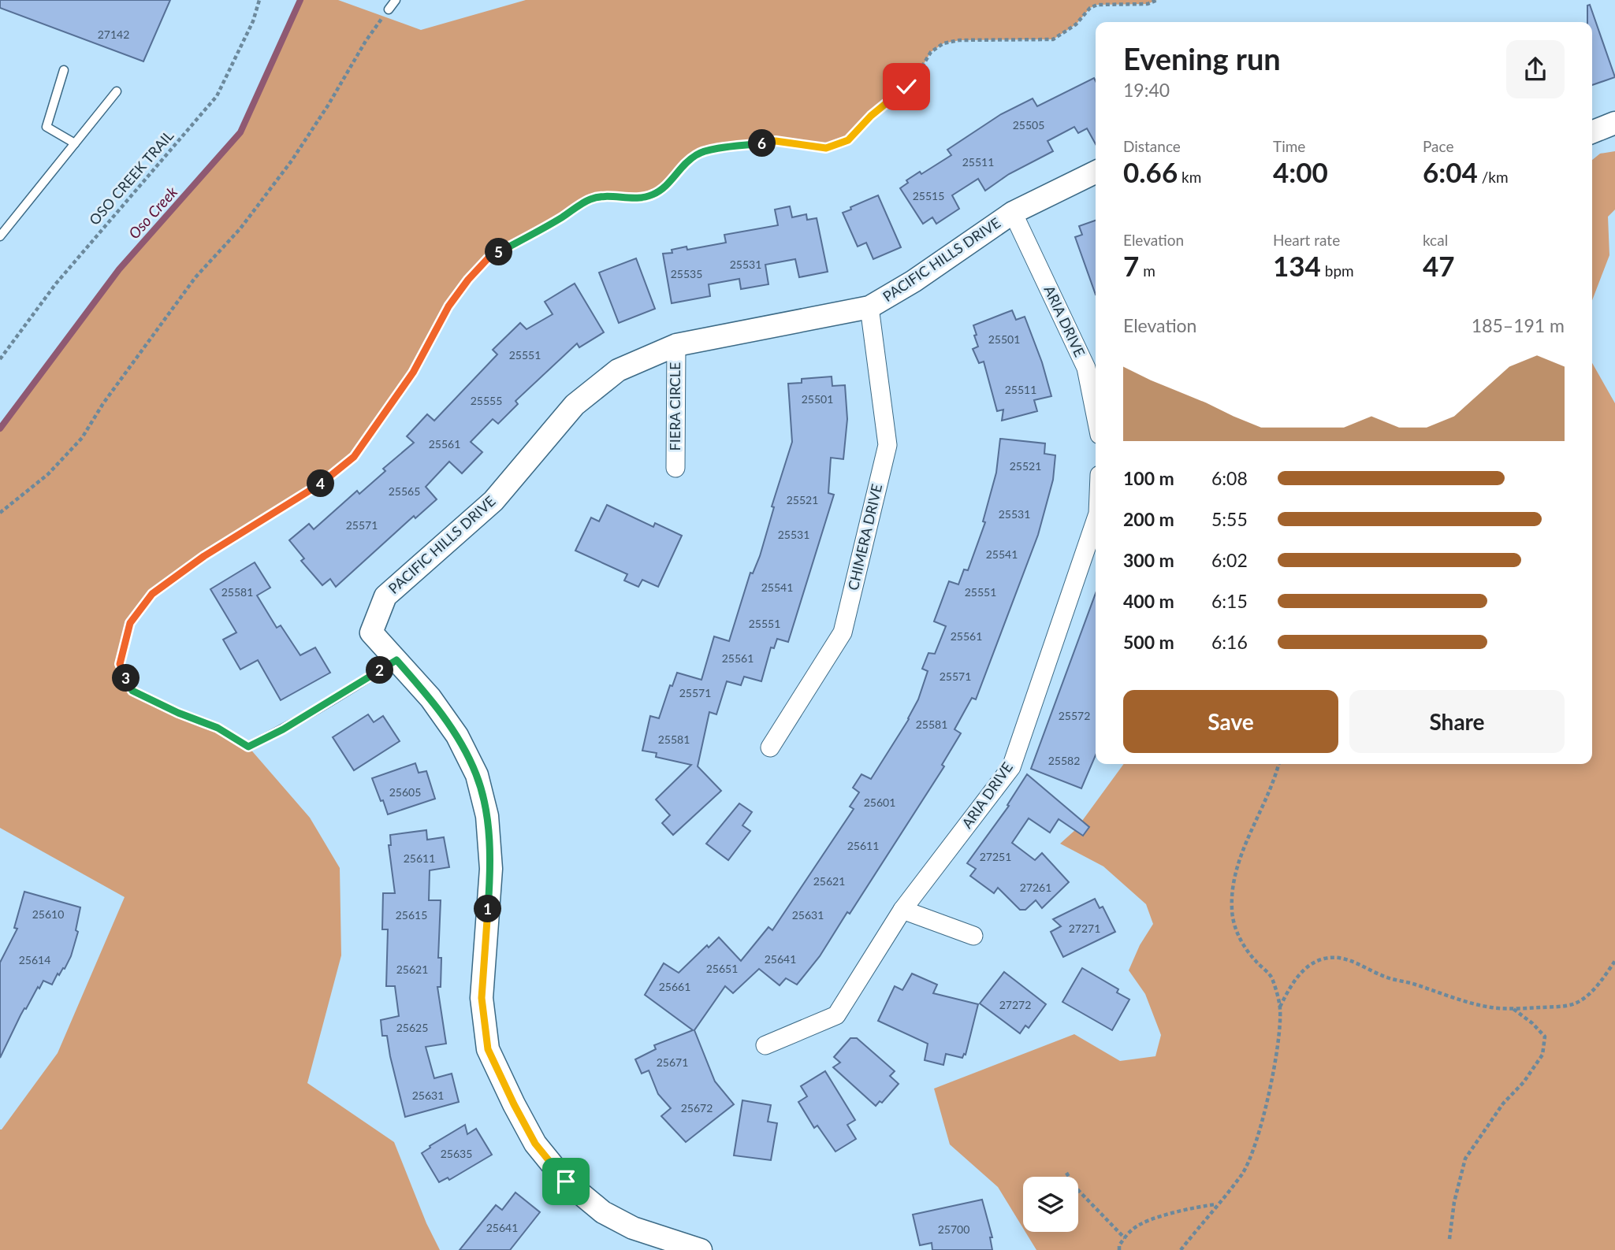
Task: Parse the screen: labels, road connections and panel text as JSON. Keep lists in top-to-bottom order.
{
  "streets": {
    "street": [
      "PACIFIC HILLS DRIVE",
      "ARIA DRIVE",
      "FIERA CIRCLE",
      "CHIMERA DRIVE"
    ],
    "path": ["OSO CREEK TRAIL"]
  },
  "crossings": [
    ["PACIFIC HILLS DRIVE", "ARIA DRIVE"],
    ["PACIFIC HILLS DRIVE", "FIERA CIRCLE"],
    ["PACIFIC HILLS DRIVE", "CHIMERA DRIVE"]
  ],
  "water": ["Oso Creek"],
  "house_numbers": [
    "27142",
    "25505",
    "25511",
    "25515",
    "25531",
    "25535",
    "25501",
    "25551",
    "25511",
    "25501",
    "25555",
    "25561",
    "25521",
    "25565",
    "25521",
    "25531",
    "25571",
    "25531",
    "25541",
    "25541",
    "25581",
    "25551",
    "25551",
    "25561",
    "25561",
    "25571",
    "25571",
    "25572",
    "25581",
    "25581",
    "25582",
    "25605",
    "25601",
    "25611",
    "27251",
    "25611",
    "25621",
    "27261",
    "25610",
    "25615",
    "25631",
    "27271",
    "25641",
    "25614",
    "25651",
    "25621",
    "25661",
    "27272",
    "25625",
    "25671",
    "25631",
    "25672",
    "25635",
    "25641",
    "25700"
  ],
  "page": {
    "heading": ["Evening run", "19:40"],
    "stats": [
      ["Distance", "0.66 km"],
      ["Time", "4:00"],
      ["Pace", "6:04 /km"],
      ["Elevation", "7 m"],
      ["Heart rate", "134 bpm"],
      ["kcal", "47"]
    ],
    "pins": [
      "6",
      "5",
      "4",
      "2",
      "3",
      "1"
    ],
    "chart": ["Elevation", "185–191 m"],
    "list": [
      {
        "name": "100 m",
        "note": "6:08"
      },
      {
        "name": "200 m",
        "note": "5:55"
      },
      {
        "name": "300 m",
        "note": "6:02"
      },
      {
        "name": "400 m",
        "note": "6:15"
      },
      {
        "name": "500 m",
        "note": "6:16"
      }
    ],
    "buttons": ["Save", "Share"]
  }
}
